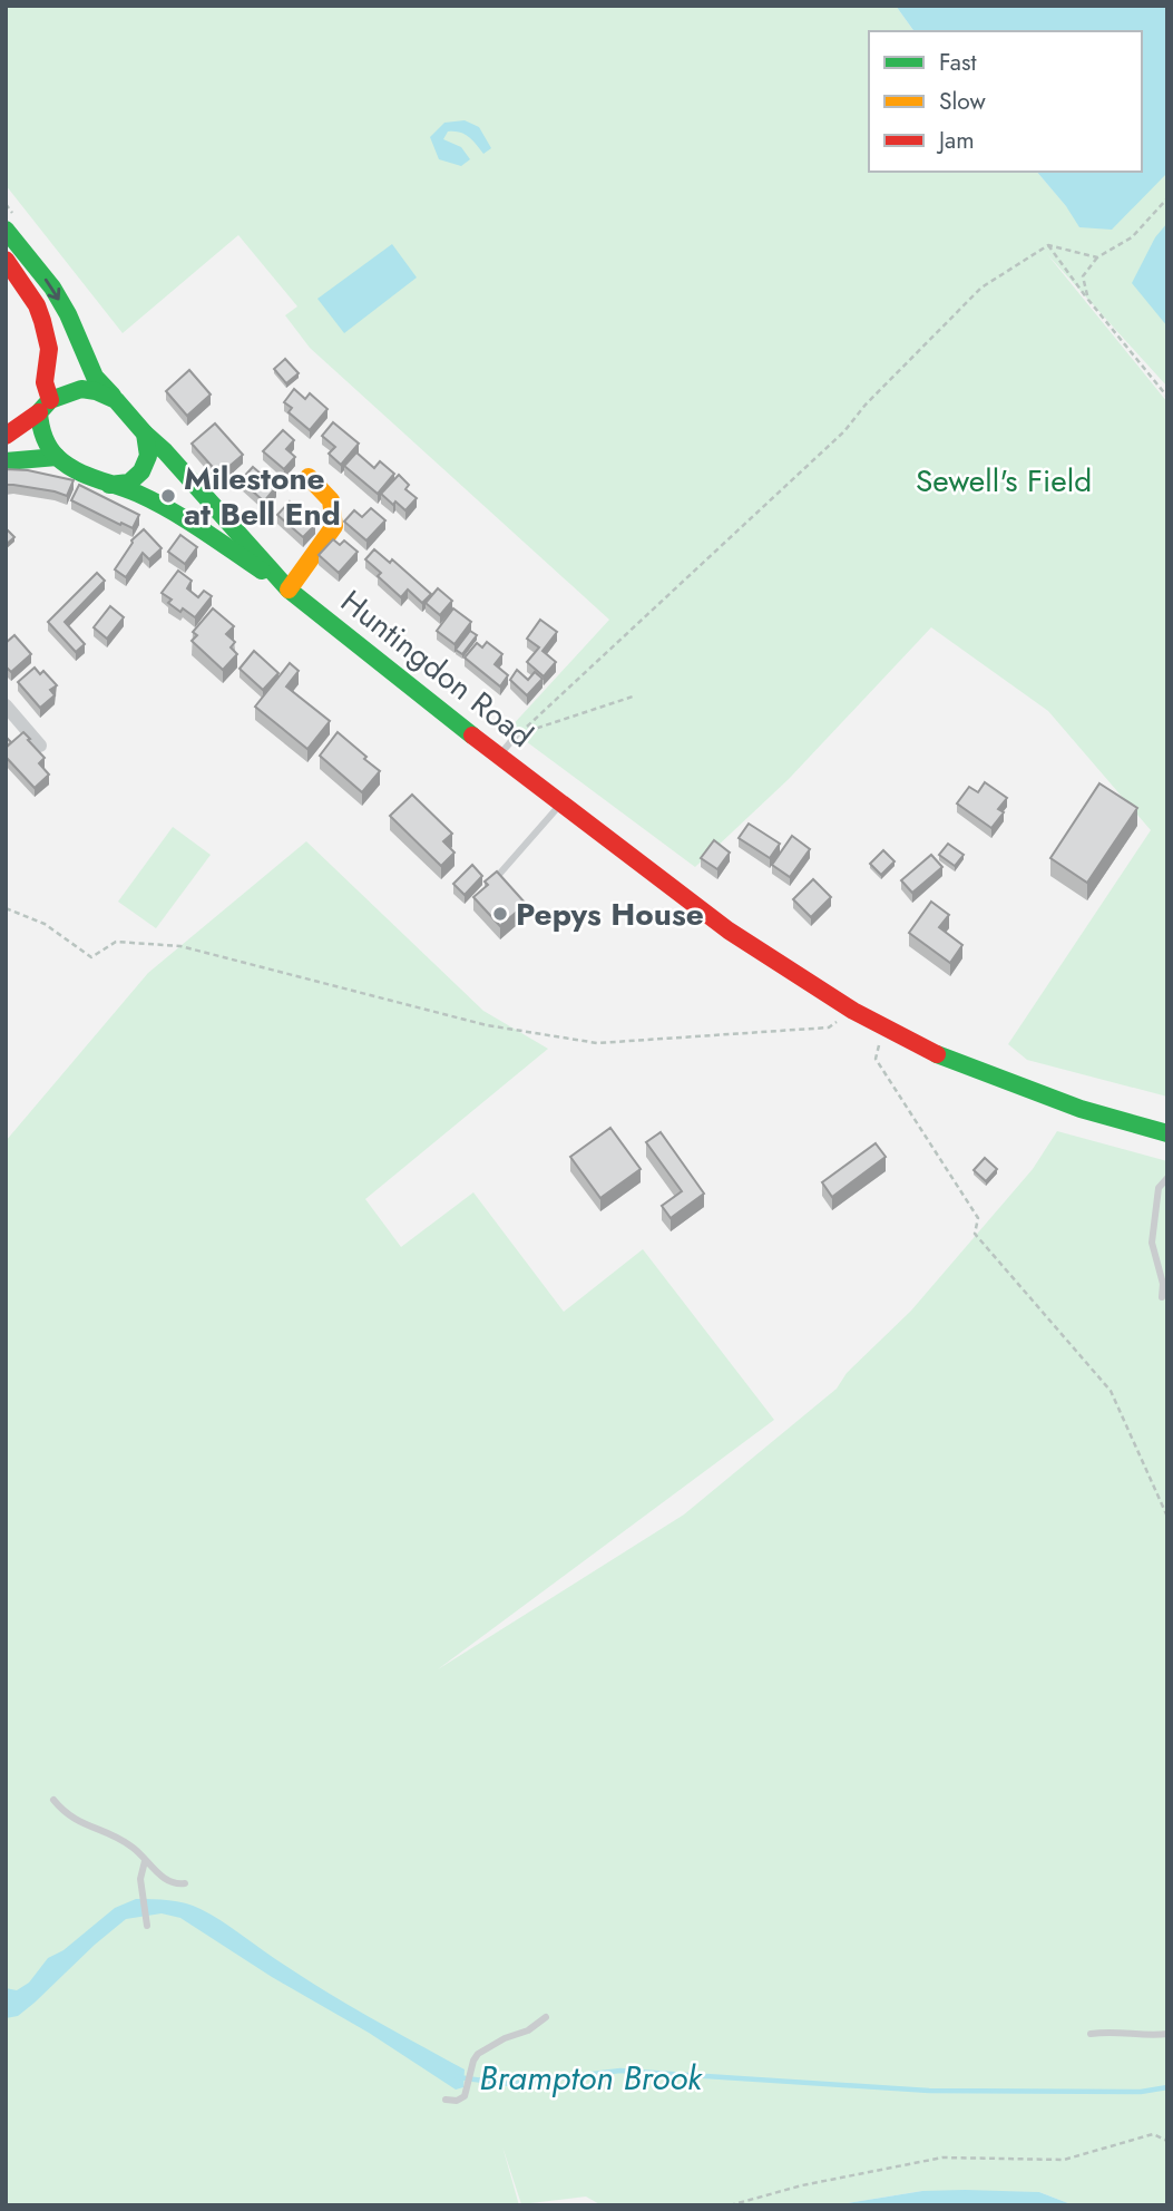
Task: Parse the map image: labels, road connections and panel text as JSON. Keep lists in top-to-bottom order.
{
  "streets": {
    "main road": ["Huntingdon Road"]
  },
  "water": ["Brampton Brook"],
  "parks": ["Sewell's Field"],
  "places": ["Milestone at Bell End", "Pepys House"],
  "legend": ["Fast", "Slow", "Jam"]
}
